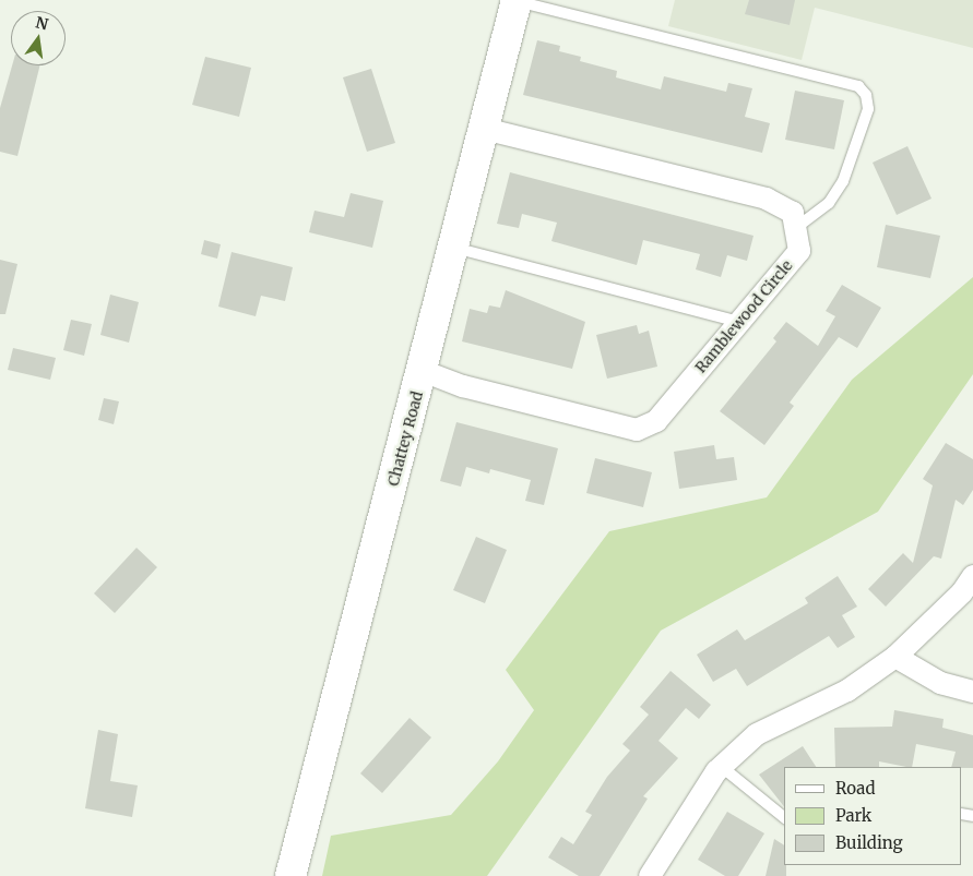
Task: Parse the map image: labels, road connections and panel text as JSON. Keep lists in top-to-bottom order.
{
  "streets": {
    "street": ["Ramblewood Circle", "Chattey Road"]
  },
  "crossings": [
    ["Ramblewood Circle", "Chattey Road"]
  ],
  "legend": ["Road", "Park", "Building"],
  "north": "top"
}
